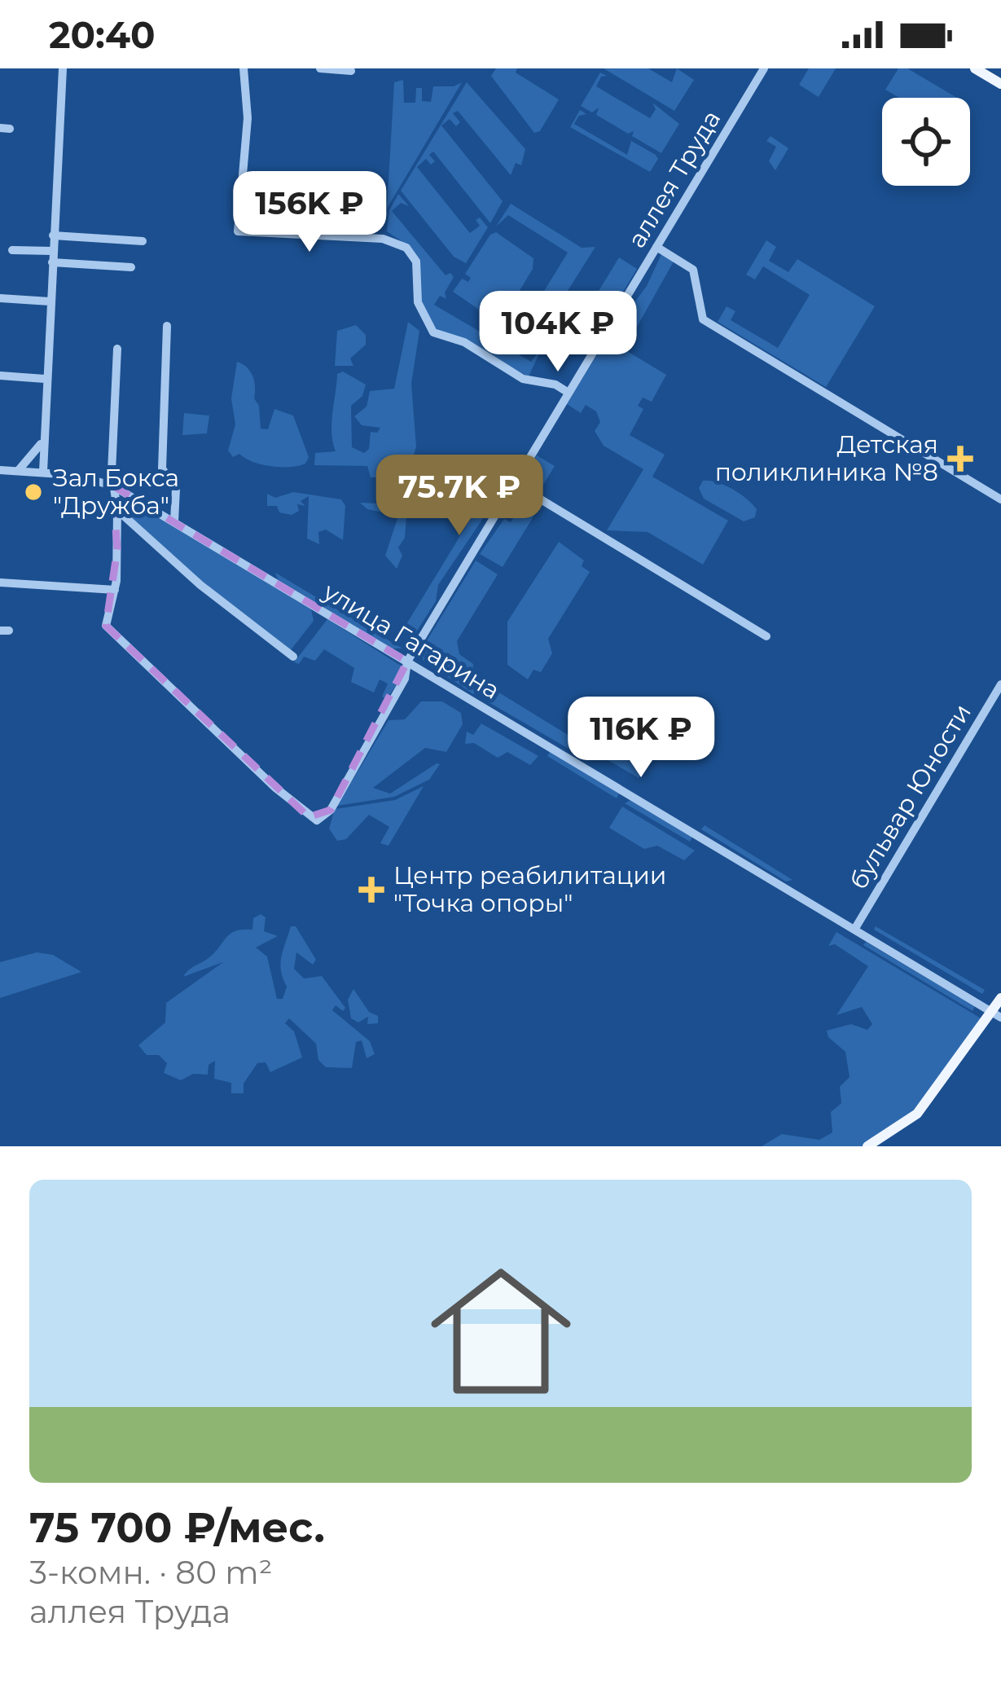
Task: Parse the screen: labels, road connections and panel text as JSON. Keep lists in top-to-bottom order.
{
  "streets": {
    "street": ["аллея Труда", "улица Гагарина", "бульвар Юности"]
  },
  "crossings": [
    ["аллея Труда", "улица Гагарина"],
    ["улица Гагарина", "бульвар Юности"]
  ],
  "places": {
    "health": ["Детская поликлиника №8", "Центр реабилитации \"Точка опоры\""],
    "other": ["Зал Бокса \"Дружба\""]
  },
  "page": {
    "status": "20:40",
    "price": [
      "156K ₽",
      "104K ₽",
      "75.7K ₽",
      "116K ₽"
    ],
    "list": [
      {
        "name": "75 700 ₽/мес.",
        "note": "3-комн. · 80 m² · аллея Труда"
      }
    ]
  }
}
